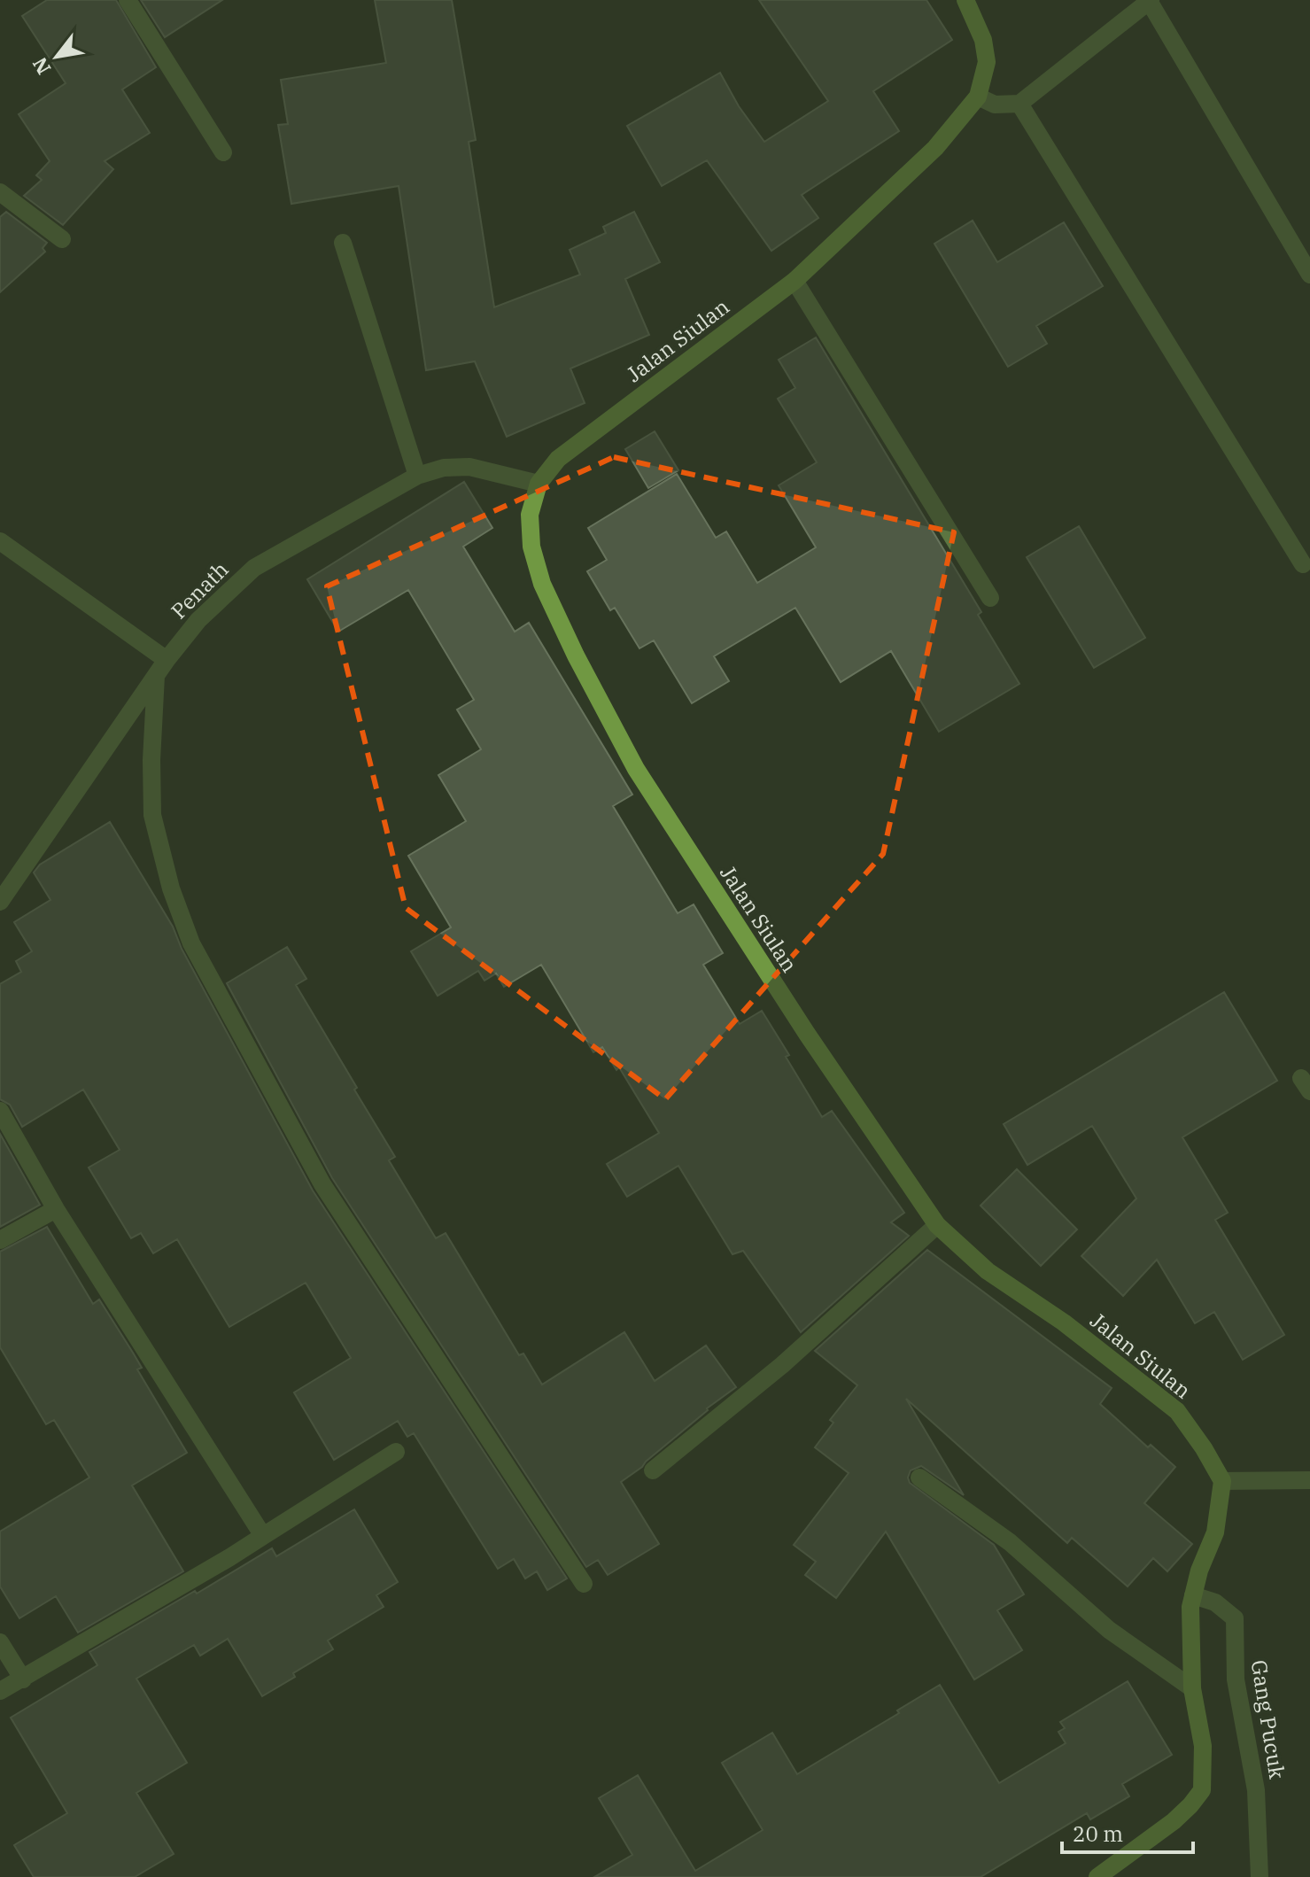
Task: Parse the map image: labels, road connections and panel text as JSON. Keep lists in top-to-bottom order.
{
  "streets": {
    "street": ["Jalan Siulan", "Penath", "Gang Pucuk"]
  },
  "crossings": [
    ["Jalan Siulan", "Penath"]
  ],
  "scale_bar": "20 m",
  "north": "bottom left"
}
